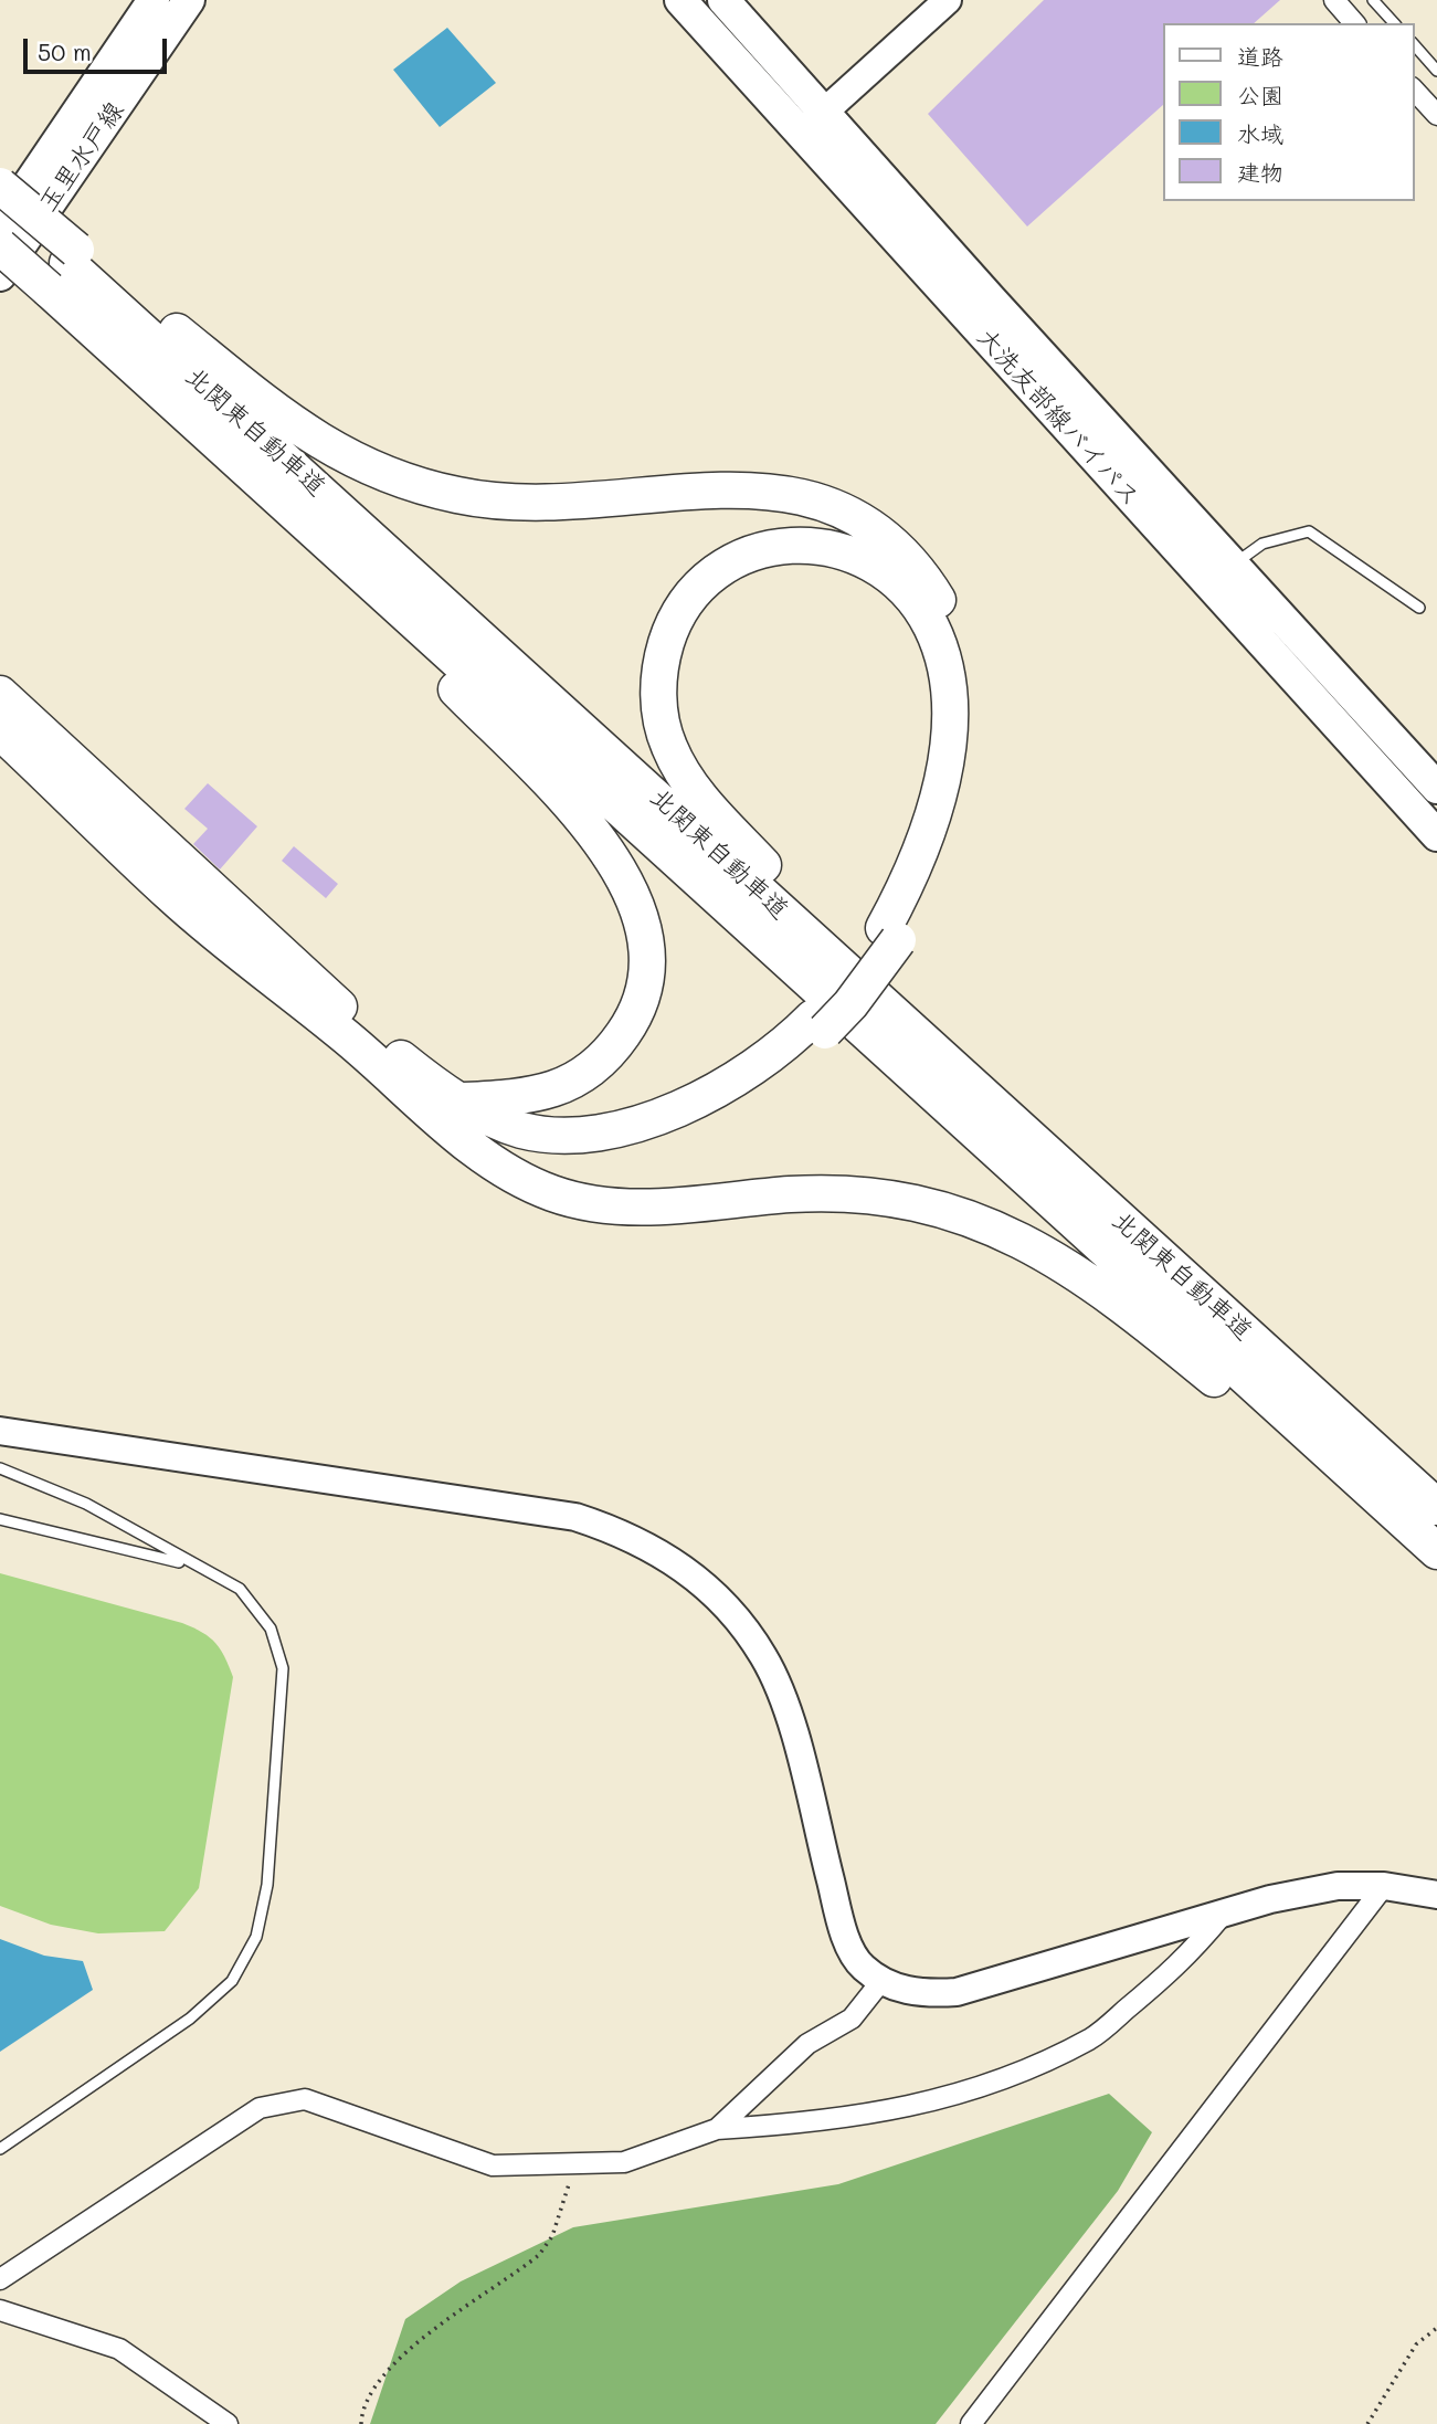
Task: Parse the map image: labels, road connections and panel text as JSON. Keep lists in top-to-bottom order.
{
  "streets": {
    "highway": ["北関東自動車道"],
    "main road": ["玉里水戸線", "大洗友部線バイパス"]
  },
  "legend": [
    "道路",
    "公園",
    "水域",
    "建物"
  ],
  "scale_bar": "50 m"
}
